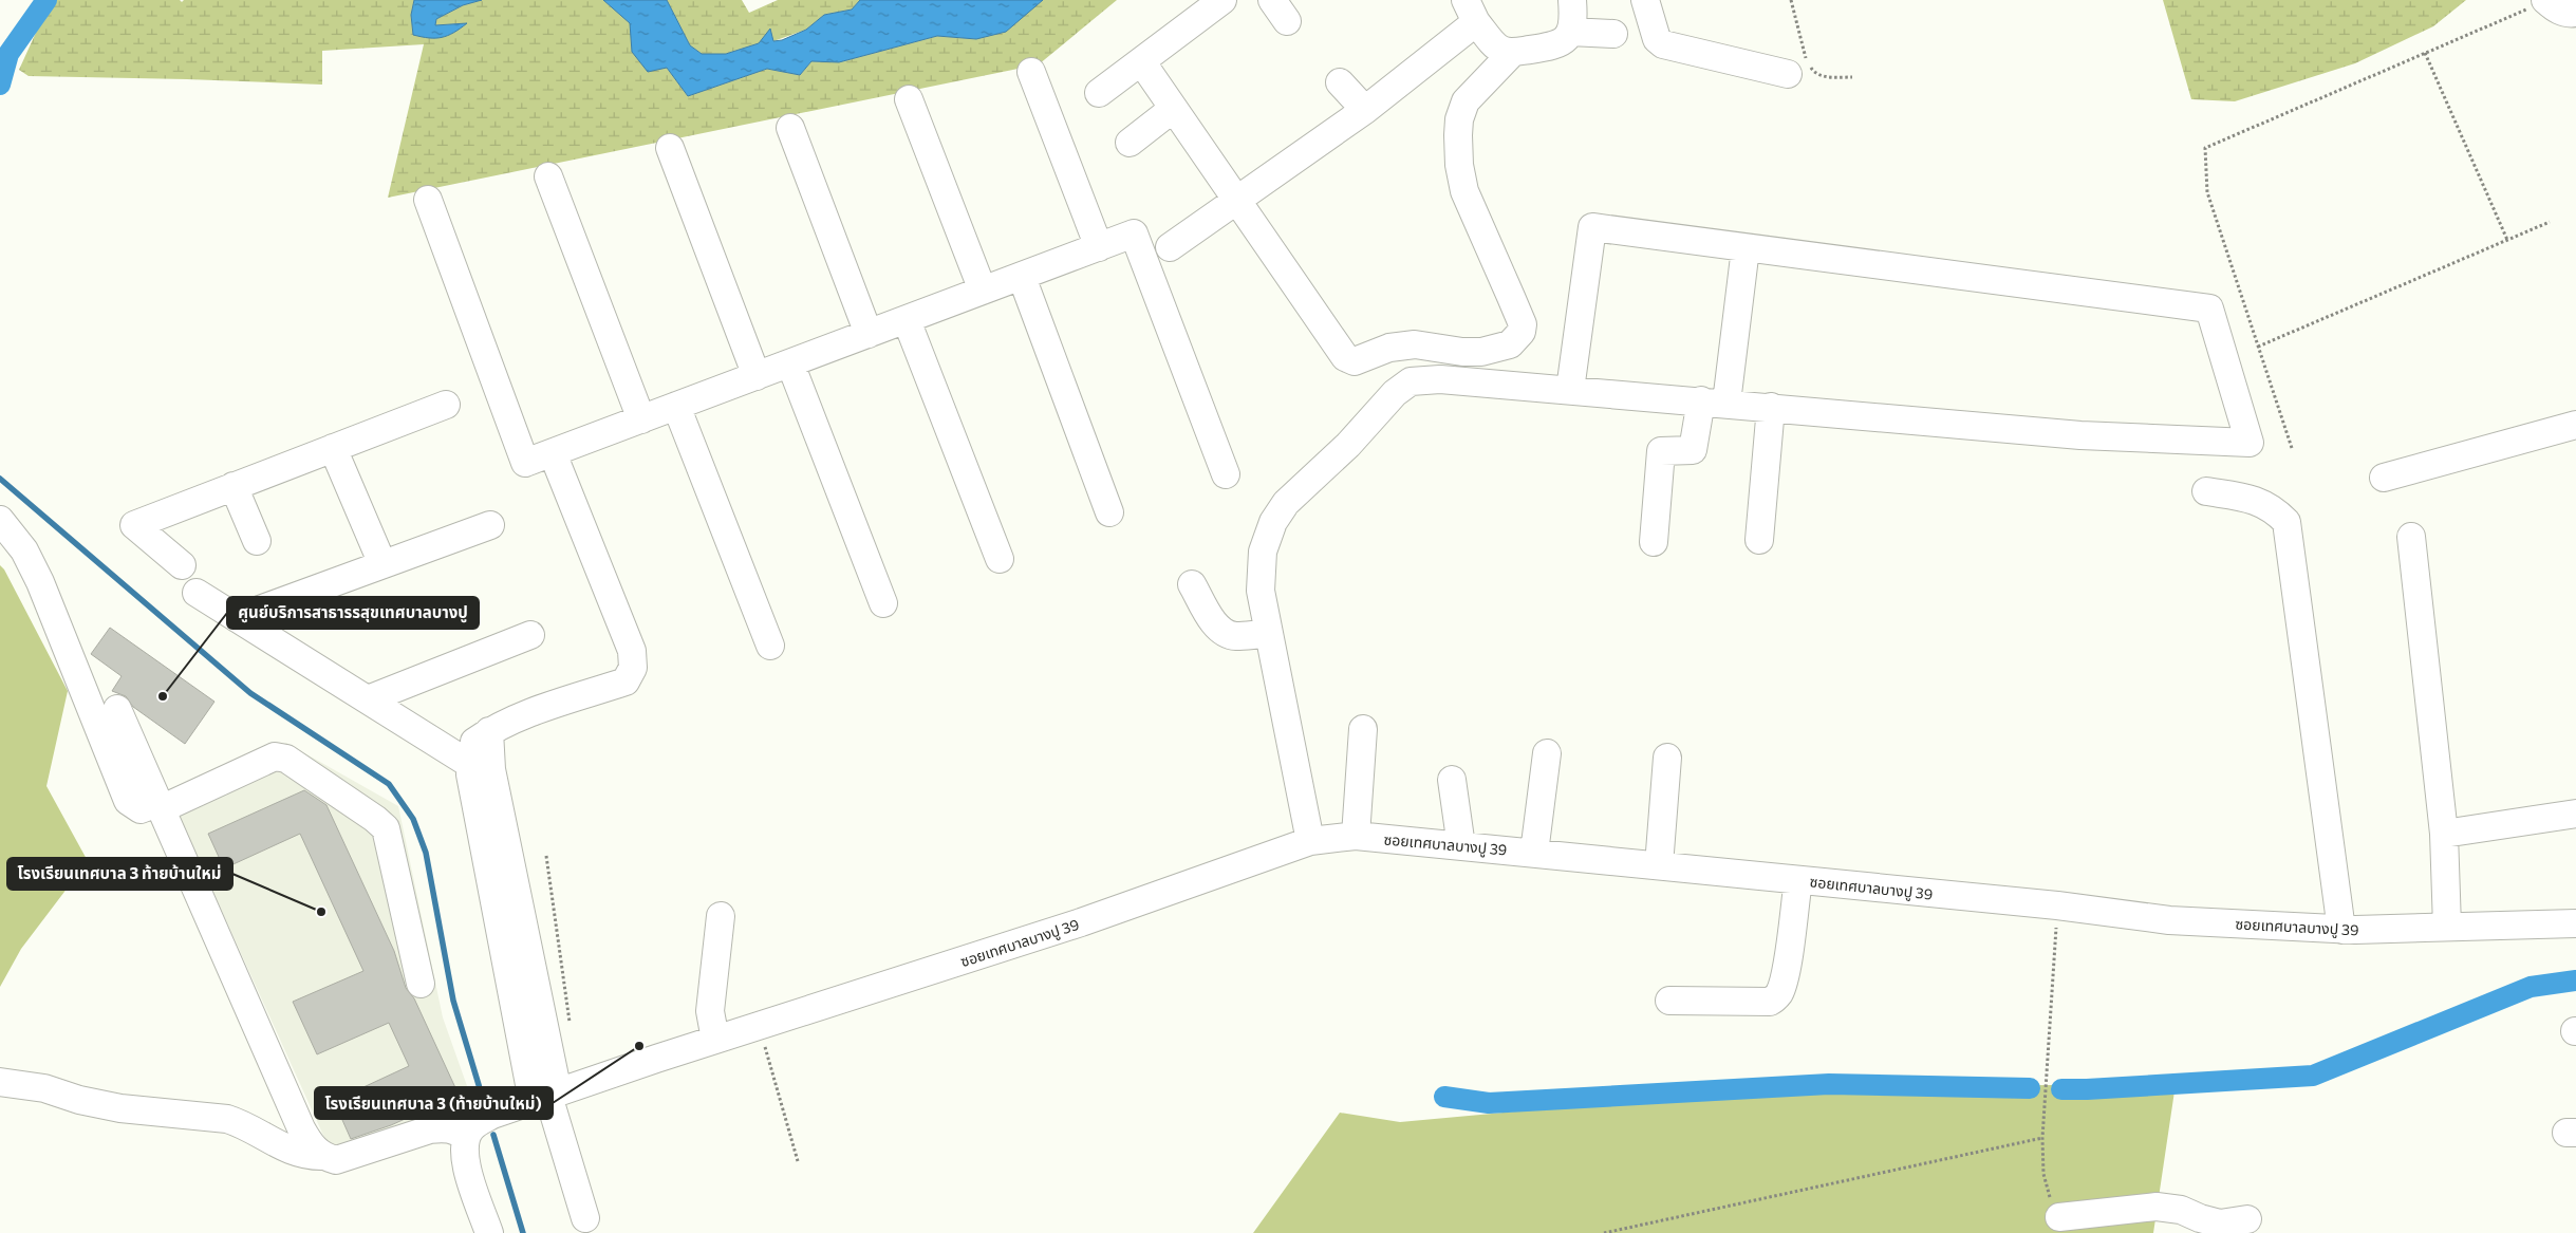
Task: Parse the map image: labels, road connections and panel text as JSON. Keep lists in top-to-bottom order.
{
  "streets": {
    "street": ["ซอยเทศบาลบางปู 39"]
  },
  "places": ["ศูนย์บริการสาธารรสุขเทศบาลบางปู", "โรงเรียนเทศบาล 3 ท้ายบ้านใหม่", "โรงเรียนเทศบาล 3 (ท้ายบ้านใหม่)"]
}
